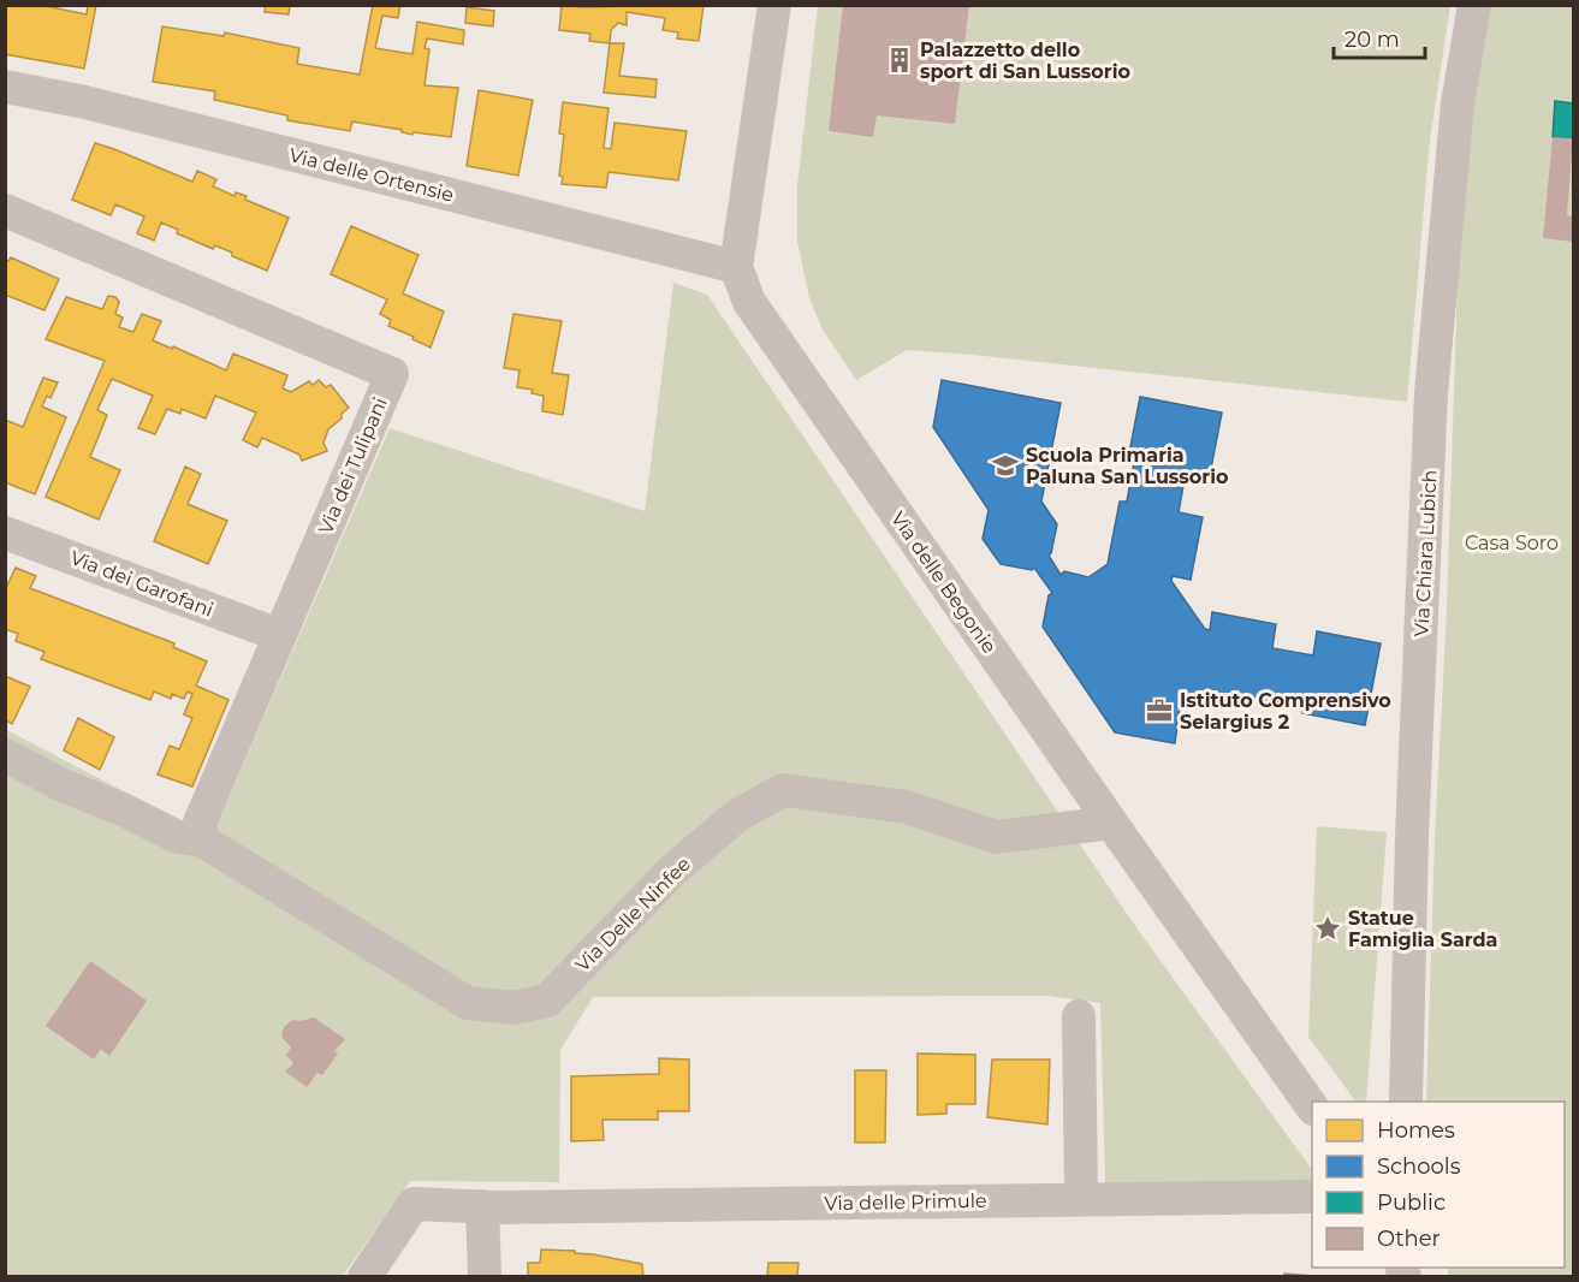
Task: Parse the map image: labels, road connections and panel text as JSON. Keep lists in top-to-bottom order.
{
  "streets": {
    "street": [
      "Via delle Ortensie",
      "Via dei Tulipani",
      "Via Chiara Lubich",
      "Via delle Begonie",
      "Via dei Garofani",
      "Via Delle Ninfee",
      "Via delle Primule"
    ]
  },
  "crossings": [
    ["Via delle Ortensie", "Via delle Begonie"],
    ["Via dei Tulipani", "Via dei Garofani"],
    ["Via dei Tulipani", "Via Delle Ninfee"],
    ["Via delle Begonie", "Via Delle Ninfee"]
  ],
  "parks": ["Casa Soro"],
  "places": {
    "building": ["Palazzetto dello sport di San Lussorio"],
    "school or university": ["Scuola Primaria Paluna San Lussorio"],
    "office": ["Istituto Comprensivo Selargius 2"],
    "place": ["Statue Famiglia Sarda"]
  },
  "legend": [
    "Homes",
    "Schools",
    "Public",
    "Other"
  ],
  "scale_bar": "20 m"
}
